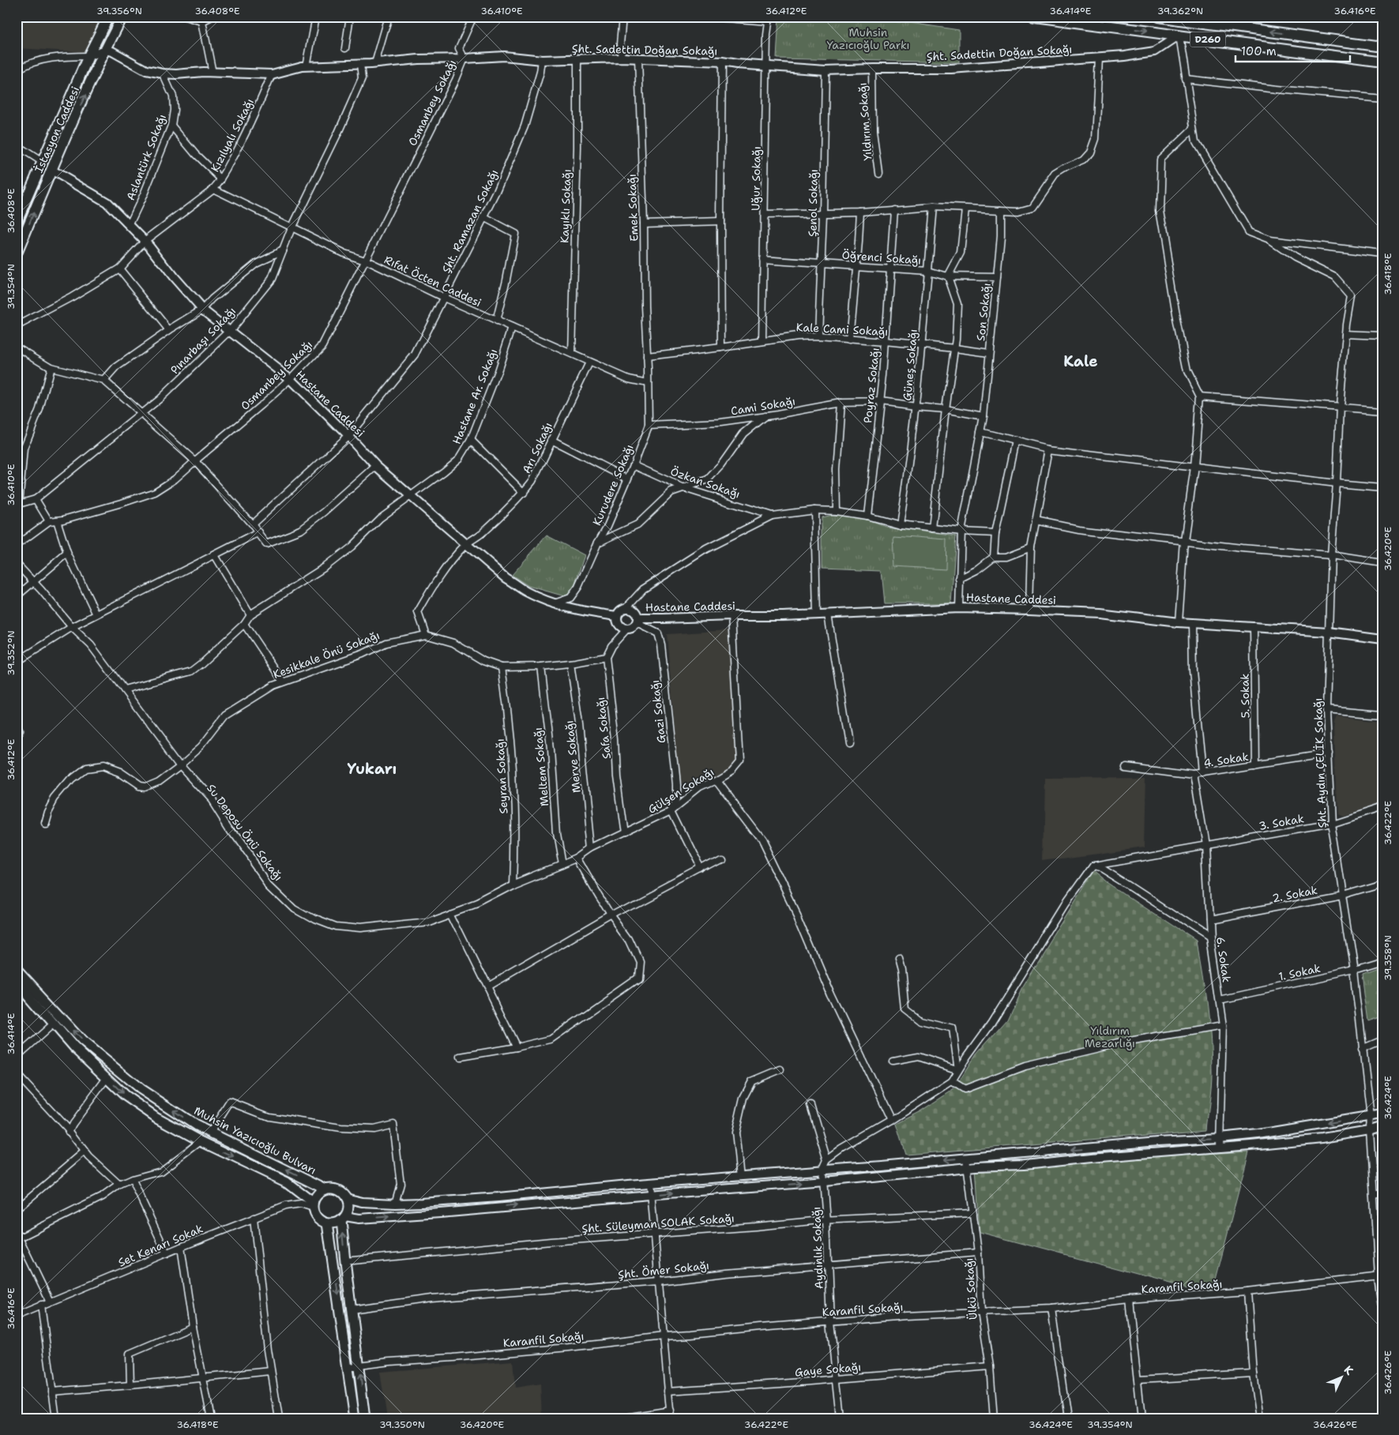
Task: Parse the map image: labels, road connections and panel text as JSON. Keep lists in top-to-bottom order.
{
  "streets": {
    "main road": ["D260", "İstasyon Caddesi", "Muhsin Yazıcıoğlu Bulvarı"],
    "street": [
      "Şht. Sadettin Doğan Sokağı",
      "Osmanbey Sokağı",
      "Yıldırım Sokağı",
      "Kızılyalı Sokağı",
      "Aslantürk Sokağı",
      "Uğur Sokağı",
      "Şenol Sokağı",
      "Kayıklı Sokağı",
      "Emek Sokağı",
      "Şht. Ramazan Sokağı",
      "Öğrenci Sokağı",
      "Rıfat Öcten Caddesi",
      "Son Sokağı",
      "Kale Cami Sokağı",
      "Pınarbaşı Sokağı",
      "Güneş Sokağı",
      "Poyraz Sokağı",
      "Hastane Ar. Sokağı",
      "Hastane Caddesi",
      "Cami Sokağı",
      "Arı Sokağı",
      "Özkan Sokağı",
      "Kurudere Sokağı",
      "Kesikkale Önü Sokağı",
      "5. Sokak",
      "Gazi Sokağı",
      "Safa Sokağı",
      "Merve Sokağı",
      "4. Sokak",
      "Şht. Aydın ÇELİK Sokağı",
      "Meltem Sokağı",
      "Seyran Sokağı",
      "Gülşen Sokağı",
      "3. Sokak",
      "Su Deposu Önü Sokağı",
      "2. Sokak",
      "6. Sokak",
      "1. Sokak",
      "Şht. Süleyman SOLAK Sokağı",
      "Set Kenarı Sokak",
      "Aydınlık Sokağı",
      "Şht. Ömer Sokağı",
      "Karanfil Sokağı",
      "Ülkü Sokağı",
      "Gaye Sokağı"
    ]
  },
  "crossings": [
    ["D260", "Şht. Sadettin Doğan Sokağı"],
    ["Şht. Sadettin Doğan Sokağı", "Osmanbey Sokağı"],
    ["Şht. Sadettin Doğan Sokağı", "Yıldırım Sokağı"],
    ["Şht. Sadettin Doğan Sokağı", "İstasyon Caddesi"],
    ["Şht. Sadettin Doğan Sokağı", "Kızılyalı Sokağı"],
    ["Şht. Sadettin Doğan Sokağı", "Aslantürk Sokağı"],
    ["Şht. Sadettin Doğan Sokağı", "Uğur Sokağı"],
    ["Şht. Sadettin Doğan Sokağı", "Şenol Sokağı"],
    ["Şht. Sadettin Doğan Sokağı", "Kayıklı Sokağı"],
    ["Şht. Sadettin Doğan Sokağı", "Emek Sokağı"],
    ["Şht. Sadettin Doğan Sokağı", "Şht. Ramazan Sokağı"],
    ["Şht. Sadettin Doğan Sokağı", "Pınarbaşı Sokağı"],
    ["Osmanbey Sokağı", "Rıfat Öcten Caddesi"],
    ["Osmanbey Sokağı", "Hastane Caddesi"],
    ["İstasyon Caddesi", "Hastane Caddesi"],
    ["Kızılyalı Sokağı", "Rıfat Öcten Caddesi"],
    ["Kızılyalı Sokağı", "Hastane Caddesi"],
    ["Aslantürk Sokağı", "Hastane Caddesi"],
    ["Uğur Sokağı", "Öğrenci Sokağı"],
    ["Uğur Sokağı", "Kale Cami Sokağı"],
    ["Şenol Sokağı", "Öğrenci Sokağı"],
    ["Şenol Sokağı", "Kale Cami Sokağı"],
    ["Kayıklı Sokağı", "Rıfat Öcten Caddesi"],
    ["Emek Sokağı", "Kale Cami Sokağı"],
    ["Emek Sokağı", "Kurudere Sokağı"],
    ["Şht. Ramazan Sokağı", "Rıfat Öcten Caddesi"],
    ["Şht. Ramazan Sokağı", "Hastane Caddesi"],
    ["Öğrenci Sokağı", "Son Sokağı"],
    ["Öğrenci Sokağı", "Güneş Sokağı"],
    ["Öğrenci Sokağı", "Poyraz Sokağı"],
    ["Rıfat Öcten Caddesi", "Pınarbaşı Sokağı"],
    ["Rıfat Öcten Caddesi", "Hastane Ar. Sokağı"],
    ["Rıfat Öcten Caddesi", "Arı Sokağı"],
    ["Rıfat Öcten Caddesi", "Kurudere Sokağı"],
    ["Son Sokağı", "Kale Cami Sokağı"],
    ["Son Sokağı", "Hastane Caddesi"],
    ["Son Sokağı", "Cami Sokağı"],
    ["Kale Cami Sokağı", "Güneş Sokağı"],
    ["Kale Cami Sokağı", "Poyraz Sokağı"],
    ["Kale Cami Sokağı", "Kurudere Sokağı"],
    ["Pınarbaşı Sokağı", "Hastane Caddesi"],
    ["Güneş Sokağı", "Cami Sokağı"],
    ["Poyraz Sokağı", "Cami Sokağı"],
    ["Hastane Ar. Sokağı", "Hastane Caddesi"],
    ["Hastane Caddesi", "Arı Sokağı"],
    ["Hastane Caddesi", "Kurudere Sokağı"],
    ["Hastane Caddesi", "5. Sokak"],
    ["Hastane Caddesi", "Gazi Sokağı"],
    ["Hastane Caddesi", "Şht. Aydın ÇELİK Sokağı"],
    ["Hastane Caddesi", "Gülşen Sokağı"],
    ["Cami Sokağı", "Kurudere Sokağı"],
    ["Arı Sokağı", "Kesikkale Önü Sokağı"],
    ["Özkan Sokağı", "Kurudere Sokağı"],
    ["Kesikkale Önü Sokağı", "Su Deposu Önü Sokağı"],
    ["5. Sokak", "4. Sokak"],
    ["Gazi Sokağı", "Gülşen Sokağı"],
    ["Safa Sokağı", "Gülşen Sokağı"],
    ["Merve Sokağı", "Gülşen Sokağı"],
    ["4. Sokak", "Şht. Aydın ÇELİK Sokağı"],
    ["4. Sokak", "6. Sokak"],
    ["Şht. Aydın ÇELİK Sokağı", "3. Sokak"],
    ["Şht. Aydın ÇELİK Sokağı", "2. Sokak"],
    ["Şht. Aydın ÇELİK Sokağı", "1. Sokak"],
    ["Şht. Aydın ÇELİK Sokağı", "Karanfil Sokağı"],
    ["Meltem Sokağı", "Gülşen Sokağı"],
    ["Seyran Sokağı", "Gülşen Sokağı"],
    ["Gülşen Sokağı", "Su Deposu Önü Sokağı"],
    ["3. Sokak", "6. Sokak"],
    ["2. Sokak", "6. Sokak"],
    ["6. Sokak", "1. Sokak"],
    ["Muhsin Yazıcıoğlu Bulvarı", "Set Kenarı Sokak"],
    ["Şht. Süleyman SOLAK Sokağı", "Aydınlık Sokağı"],
    ["Şht. Süleyman SOLAK Sokağı", "Ülkü Sokağı"],
    ["Aydınlık Sokağı", "Şht. Ömer Sokağı"],
    ["Aydınlık Sokağı", "Karanfil Sokağı"],
    ["Aydınlık Sokağı", "Gaye Sokağı"],
    ["Şht. Ömer Sokağı", "Ülkü Sokağı"],
    ["Karanfil Sokağı", "Ülkü Sokağı"],
    ["Ülkü Sokağı", "Gaye Sokağı"]
  ],
  "districts": ["Kale", "Yukarı"],
  "parks": ["Muhsin Yazıcıoğlu Parkı", "Yıldırım Mezarlığı"],
  "scale_bar": "100 m",
  "north": "top right",
  "coordinates": [
    "39.356°N",
    "36.408°E",
    "36.410°E",
    "36.412°E",
    "36.414°E",
    "39.362°N",
    "36.416°E",
    "36.418°E",
    "39.354°N",
    "36.420°E",
    "39.352°N",
    "36.422°E",
    "39.358°N",
    "36.424°E",
    "36.426°E",
    "39.350°N"
  ]
}
